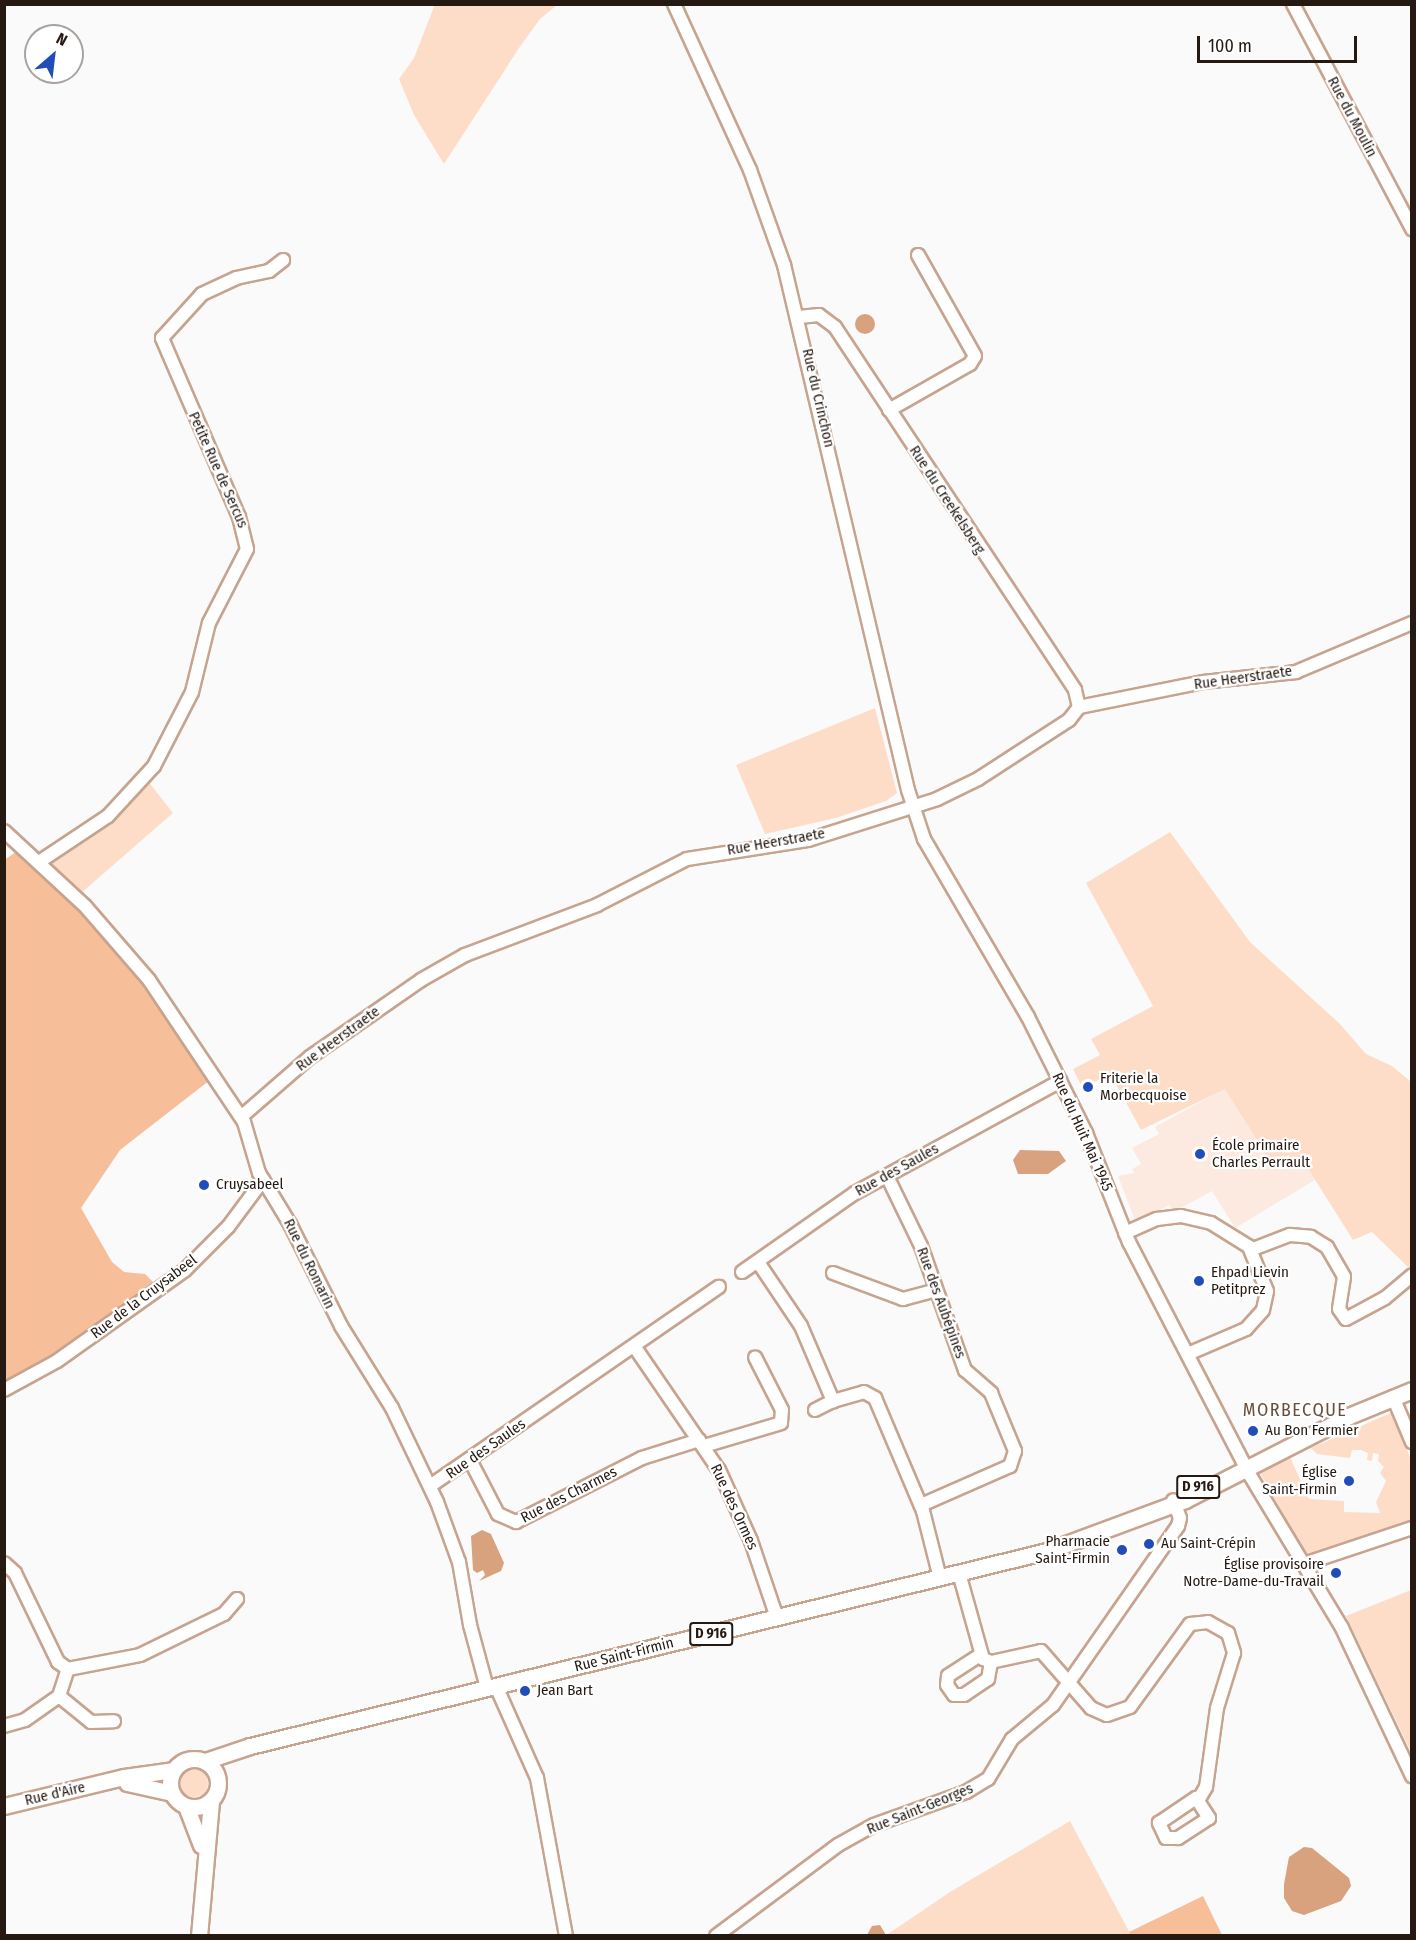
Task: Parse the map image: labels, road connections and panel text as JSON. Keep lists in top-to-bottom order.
{
  "streets": {
    "main road": ["D 916", "Rue Saint-Firmin", "Rue d'Aire"],
    "street": [
      "Rue du Moulin",
      "Rue du Crinchon",
      "Petite Rue de Sercus",
      "Rue du Creekelsberg",
      "Rue Heerstraete",
      "Rue du Huit Mai 1945",
      "Rue des Saules",
      "Rue du Romarin",
      "Rue de la Cruysabeel",
      "Rue des Aubépines",
      "Rue des Charmes",
      "Rue des Ormes",
      "Rue Saint-Georges"
    ]
  },
  "crossings": [
    ["Rue du Crinchon", "Rue du Creekelsberg"],
    ["Rue du Crinchon", "Rue Heerstraete"],
    ["Rue du Crinchon", "Rue du Huit Mai 1945"],
    ["Petite Rue de Sercus", "Rue du Romarin"],
    ["Rue du Creekelsberg", "Rue Heerstraete"],
    ["Rue Heerstraete", "Rue du Huit Mai 1945"],
    ["Rue Heerstraete", "Rue du Romarin"],
    ["Rue du Huit Mai 1945", "Rue des Saules"],
    ["Rue du Huit Mai 1945", "D 916"],
    ["Rue du Huit Mai 1945", "Rue Saint-Firmin"],
    ["Rue des Saules", "Rue du Romarin"],
    ["Rue des Saules", "Rue des Aubépines"],
    ["Rue des Saules", "Rue des Charmes"],
    ["Rue des Saules", "Rue des Ormes"],
    ["Rue du Romarin", "Rue de la Cruysabeel"],
    ["Rue du Romarin", "Rue Saint-Firmin"],
    ["D 916", "Rue Saint-Firmin"],
    ["Rue des Charmes", "Rue des Ormes"],
    ["Rue des Ormes", "Rue Saint-Firmin"],
    ["Rue Saint-Firmin", "Rue d'Aire"],
    ["Rue Saint-Firmin", "Rue Saint-Georges"]
  ],
  "districts": ["MORBECQUE"],
  "places": [
    "Friterie la Morbecquoise",
    "École primaire Charles Perrault",
    "Cruysabeel",
    "Ehpad Lievin Petitprez",
    "Au Bon Fermier",
    "Église Saint-Firmin",
    "Au Saint-Crépin",
    "Pharmacie Saint-Firmin",
    "Église provisoire Notre-Dame-du-Travail",
    "Jean Bart"
  ],
  "scale_bar": "100 m",
  "north": "top right"
}
